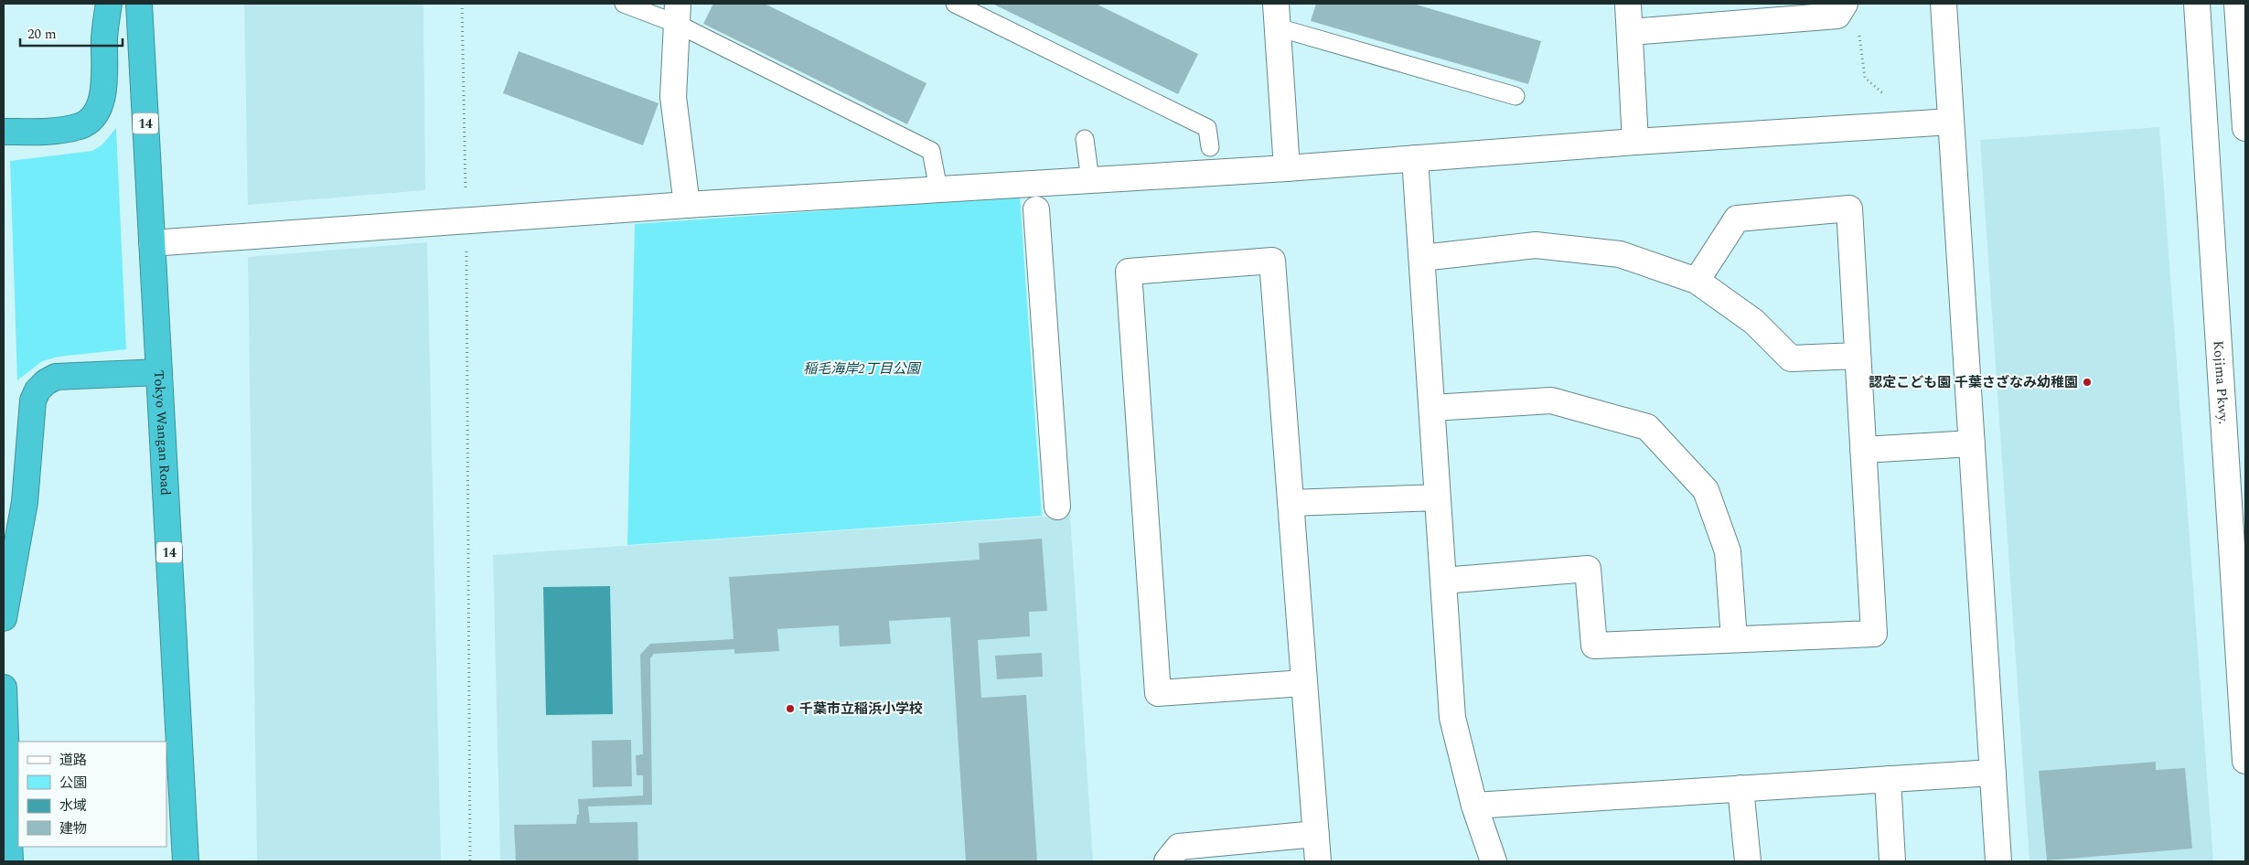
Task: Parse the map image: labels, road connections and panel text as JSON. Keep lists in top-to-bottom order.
{
  "streets": {
    "highway": ["14", "Tokyo Wangan Road"],
    "street": ["Kojima Pkwy."]
  },
  "parks": ["稲毛海岸2丁目公園"],
  "places": ["認定こども園 千葉さざなみ幼稚園", "千葉市立稲浜小学校"],
  "legend": [
    "道路",
    "公園",
    "水域",
    "建物"
  ],
  "scale_bar": "20 m"
}
